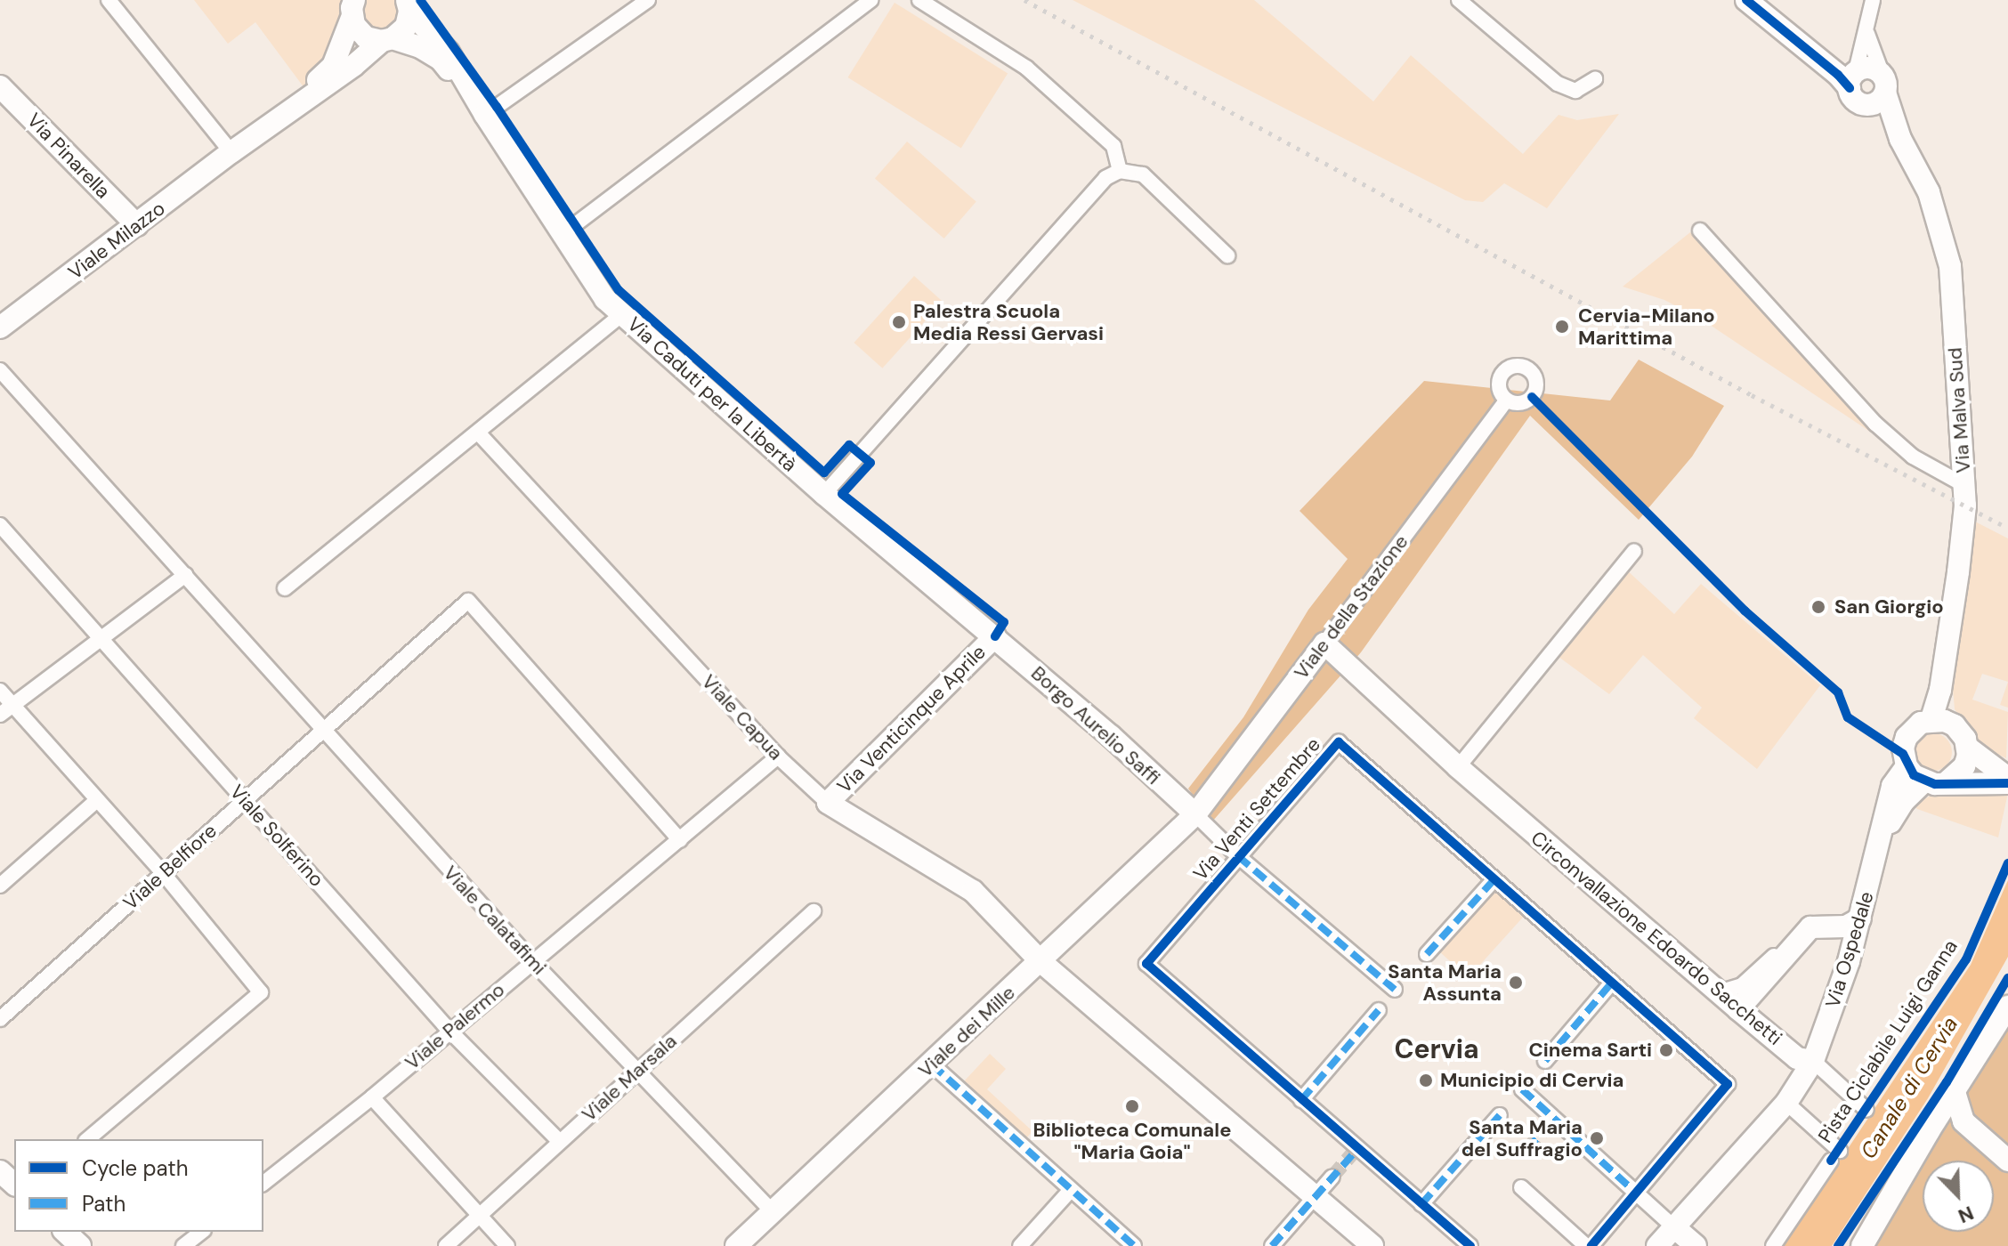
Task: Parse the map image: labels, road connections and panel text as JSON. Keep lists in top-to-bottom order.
{
  "streets": {
    "street": [
      "Via Pinarella",
      "Viale Milazzo",
      "Via Caduti per la Libertà",
      "Via Malva Sud",
      "Viale della Stazione",
      "Viale Capua",
      "Via Venticinque Aprile",
      "Borgo Aurelio Saffi",
      "Via Venti Settembre",
      "Viale Solferino",
      "Viale Belfiore",
      "Viale Calatafimi",
      "Circonvallazione Edoardo Sacchetti",
      "Via Ospedale",
      "Viale Palermo",
      "Viale dei Mille",
      "Viale Marsala"
    ],
    "cycle path": ["Pista Ciclabile Luigi Ganna"]
  },
  "crossings": [
    ["Via Pinarella", "Viale Milazzo"],
    ["Viale Milazzo", "Via Caduti per la Libertà"],
    ["Via Caduti per la Libertà", "Via Venticinque Aprile"],
    ["Via Caduti per la Libertà", "Borgo Aurelio Saffi"],
    ["Via Malva Sud", "Via Ospedale"],
    ["Viale della Stazione", "Borgo Aurelio Saffi"],
    ["Viale della Stazione", "Circonvallazione Edoardo Sacchetti"],
    ["Viale della Stazione", "Viale dei Mille"],
    ["Viale Capua", "Via Venticinque Aprile"],
    ["Viale Capua", "Viale Palermo"],
    ["Viale Capua", "Viale dei Mille"],
    ["Via Venticinque Aprile", "Borgo Aurelio Saffi"],
    ["Borgo Aurelio Saffi", "Viale dei Mille"],
    ["Viale Solferino", "Viale Belfiore"],
    ["Viale Solferino", "Viale Palermo"],
    ["Viale Solferino", "Viale Marsala"],
    ["Viale Belfiore", "Viale Calatafimi"],
    ["Viale Belfiore", "Viale Palermo"],
    ["Viale Calatafimi", "Viale Palermo"],
    ["Viale Calatafimi", "Viale dei Mille"],
    ["Viale Calatafimi", "Viale Marsala"],
    ["Circonvallazione Edoardo Sacchetti", "Via Ospedale"]
  ],
  "districts": ["Cervia"],
  "water": ["Canale di Cervia"],
  "places": [
    "Palestra Scuola Media Ressi Gervasi",
    "Cervia-Milano Marittima",
    "San Giorgio",
    "Santa Maria Assunta",
    "Cinema Sarti",
    "Municipio di Cervia",
    "Biblioteca Comunale \"Maria Goia\"",
    "Santa Maria del Suffragio"
  ],
  "legend": ["Cycle path", "Path"],
  "north": "bottom right"
}
